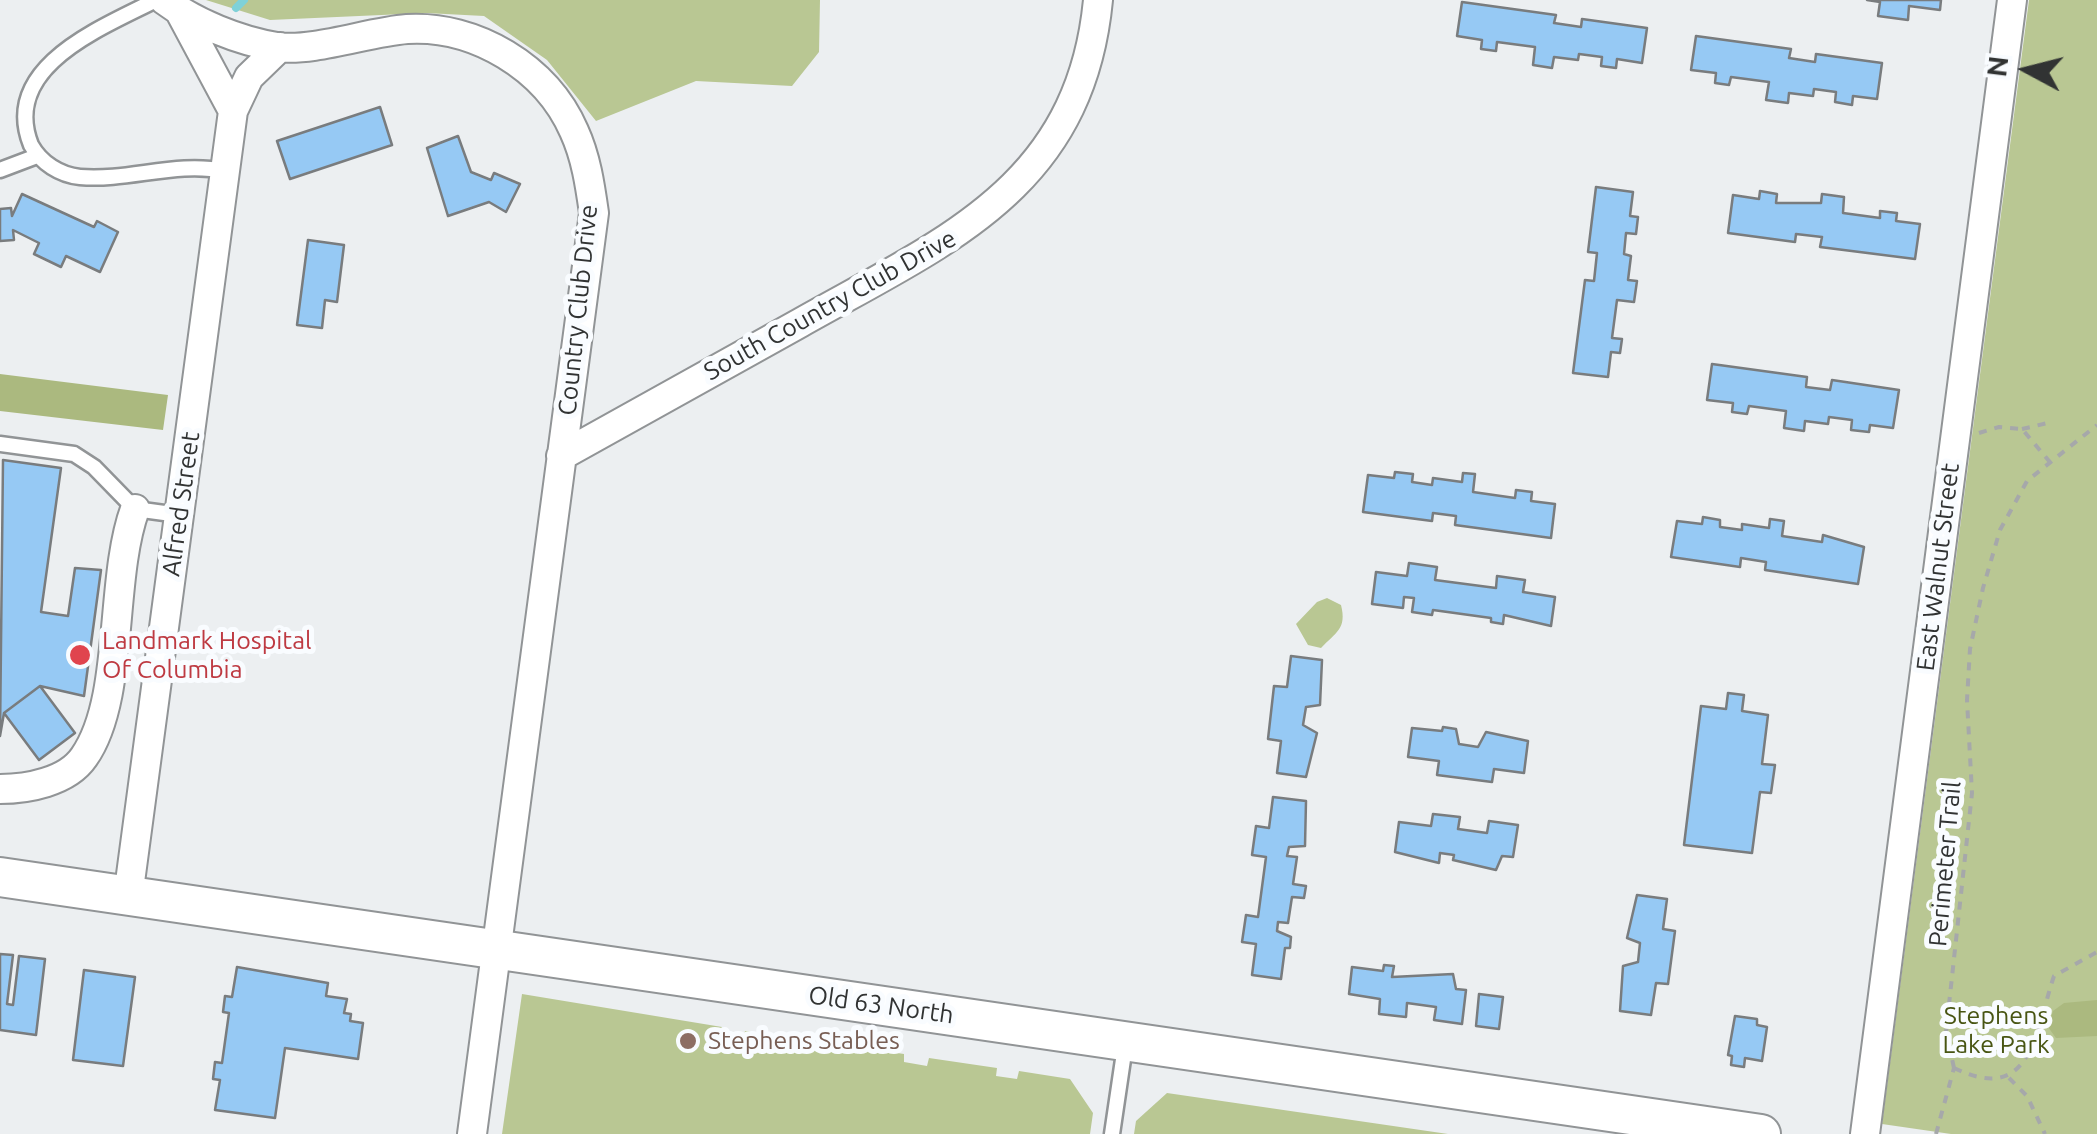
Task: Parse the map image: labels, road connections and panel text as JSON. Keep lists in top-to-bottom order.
{
  "streets": {
    "main road": ["Old 63 North"],
    "street": [
      "South Country Club Drive",
      "Country Club Drive",
      "Alfred Street",
      "East Walnut Street"
    ],
    "path": ["Perimeter Trail"]
  },
  "crossings": [
    ["South Country Club Drive", "Country Club Drive"],
    ["Country Club Drive", "Alfred Street"],
    ["Country Club Drive", "Old 63 North"],
    ["Alfred Street", "Old 63 North"]
  ],
  "parks": ["Stephens Lake Park"],
  "places": ["Landmark Hospital Of Columbia", "Stephens Stables"],
  "north": "left"
}
